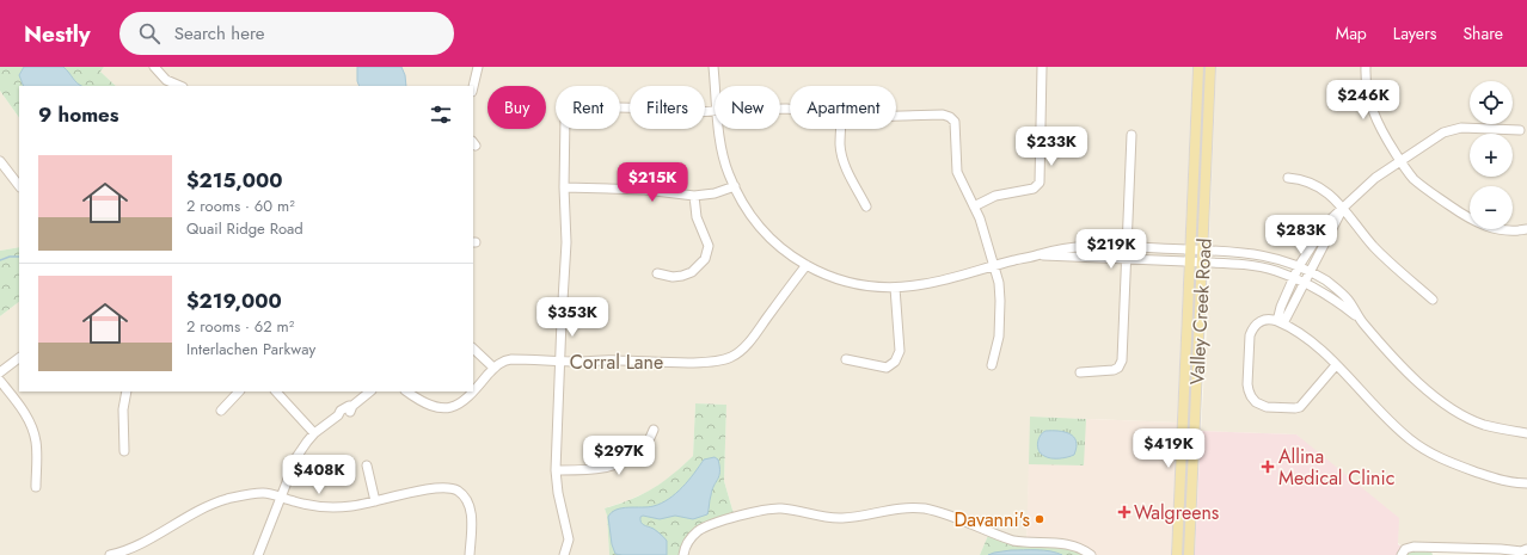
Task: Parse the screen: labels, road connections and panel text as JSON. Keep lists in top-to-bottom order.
{
  "streets": {
    "main road": ["Valley Creek Road"],
    "street": ["Corral Lane"]
  },
  "places": {
    "health": ["Allina Medical Clinic", "Walgreens"],
    "other": ["Davanni's"]
  },
  "page": {
    "header": "Nestly",
    "search": "Search here",
    "nav": ["Map", "Layers", "Share"],
    "price": [
      "$246K",
      "$233K",
      "$215K",
      "$283K",
      "$219K",
      "$353K",
      "$419K",
      "$297K",
      "$408K"
    ],
    "map_buttons": ["+", "−"],
    "chip": [
      "Buy",
      "Rent",
      "Filters",
      "New",
      "Apartment"
    ],
    "heading": "9 homes",
    "list": [
      {
        "name": "$215,000",
        "note": "2 rooms · 60 m² · Quail Ridge Road"
      },
      {
        "name": "$219,000",
        "note": "2 rooms · 62 m² · Interlachen Parkway"
      }
    ]
  }
}
